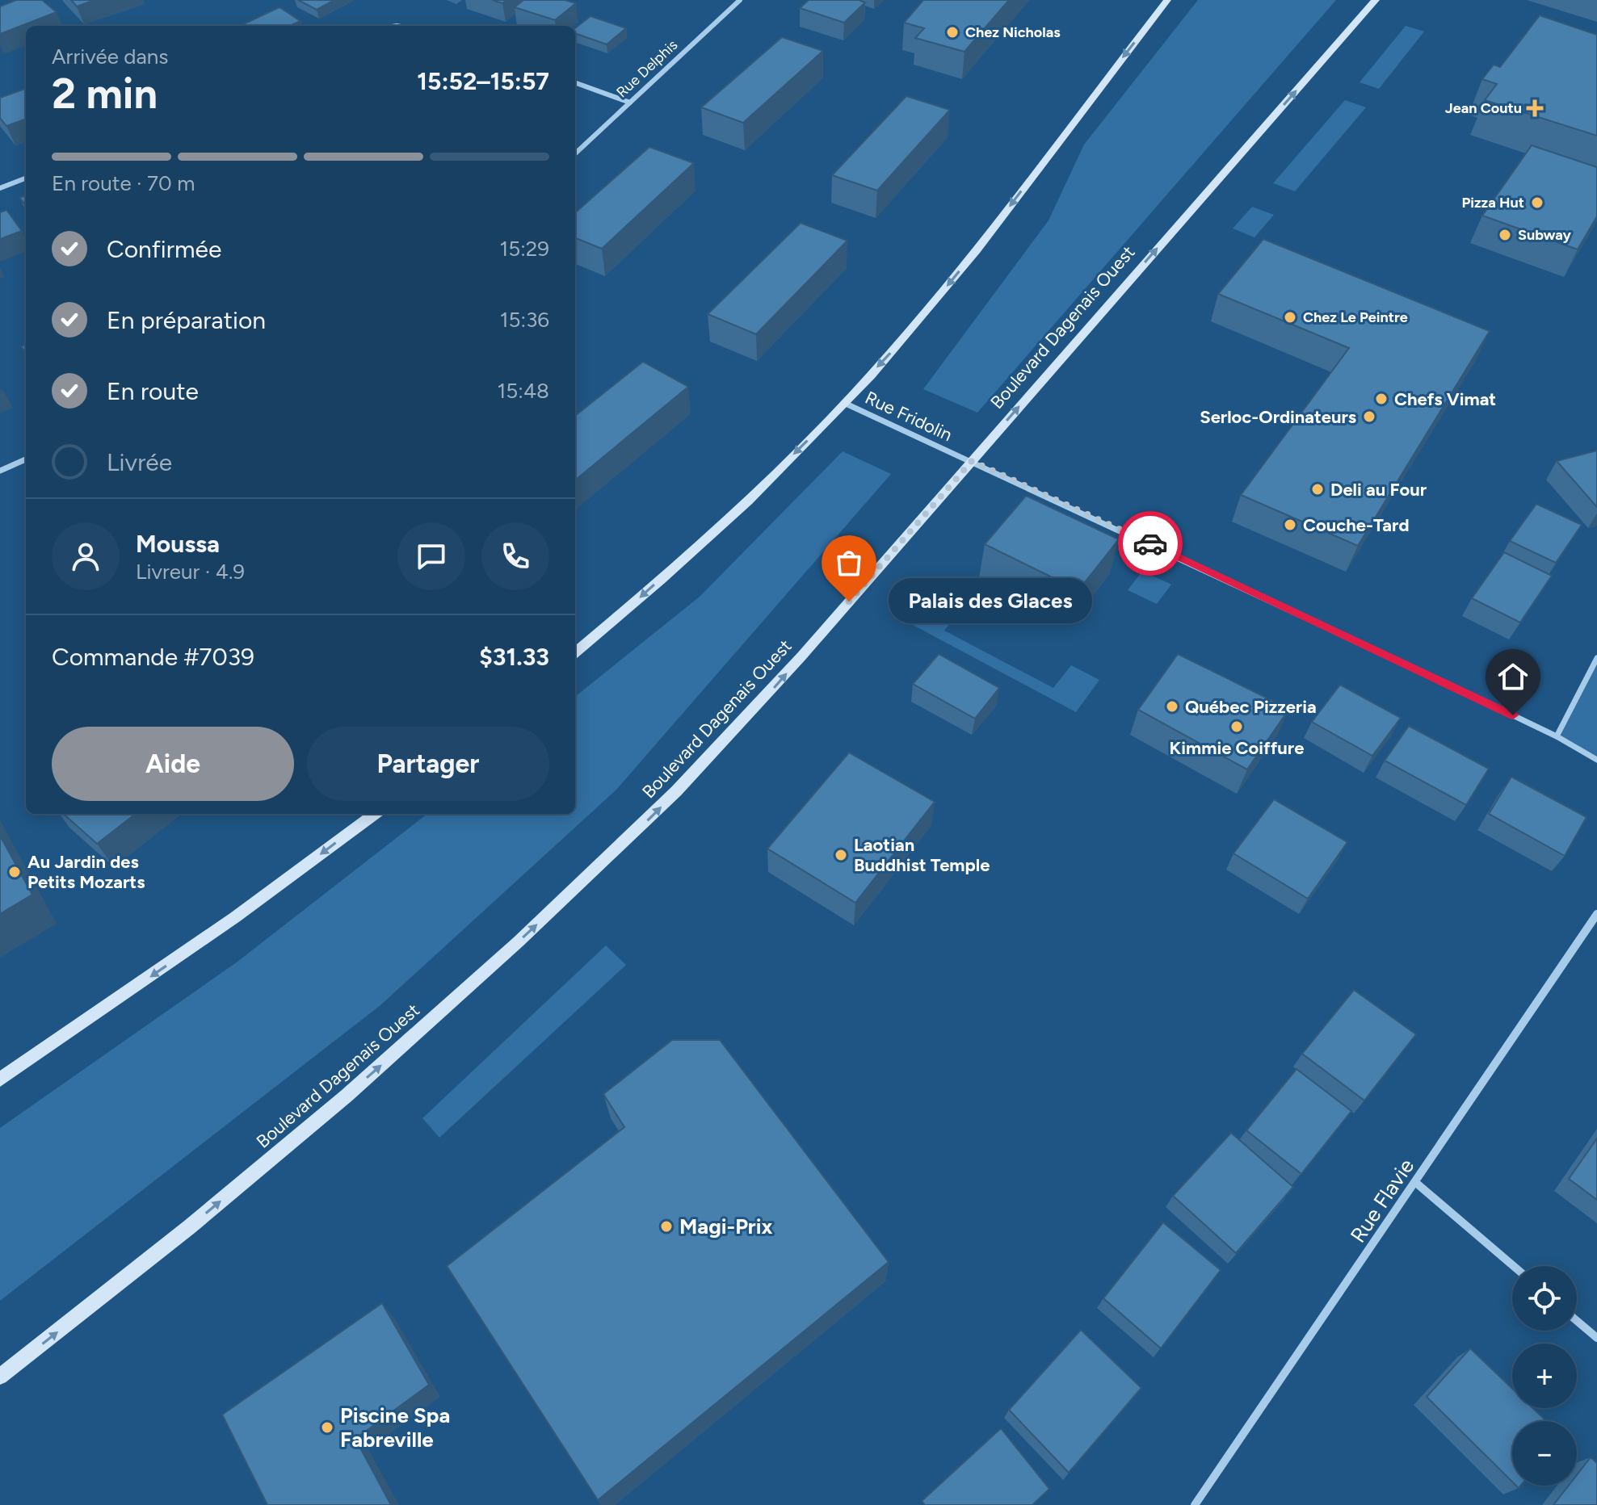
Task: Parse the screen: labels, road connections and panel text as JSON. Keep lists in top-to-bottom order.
{
  "streets": {
    "main road": ["Boulevard Dagenais Ouest"],
    "street": ["Rue Delphis", "Rue Fridolin", "Rue Flavie"]
  },
  "crossings": [
    ["Boulevard Dagenais Ouest", "Rue Fridolin"]
  ],
  "one_way": ["Boulevard Dagenais Ouest"],
  "places": {
    "other": [
      "Chez Nicholas",
      "Pizza Hut",
      "Subway",
      "Chez Le Peintre",
      "Chefs Vimat",
      "Serloc-Ordinateurs",
      "Deli au Four",
      "Couche-Tard",
      "Palais des Glaces",
      "Québec Pizzeria",
      "Kimmie Coiffure",
      "Laotian Buddhist Temple",
      "Au Jardin des Petits Mozarts",
      "Magi-Prix",
      "Piscine Spa Fabreville"
    ],
    "health": ["Jean Coutu"]
  },
  "page": {
    "heading": ["2 min", "Arrivée dans", "15:52–15:57"],
    "panel": [
      "Moussa",
      "Livreur · 4.9",
      "Commande #7039",
      "$31.33"
    ],
    "bar": "En route · 70 m",
    "list": [
      ["Confirmée", "15:29"],
      ["En préparation", "15:36"],
      ["En route", "15:48"],
      "Livrée"
    ],
    "bubble": "Palais des Glaces",
    "buttons": ["Aide", "Partager"],
    "map_buttons": ["+", "−"]
  }
}
